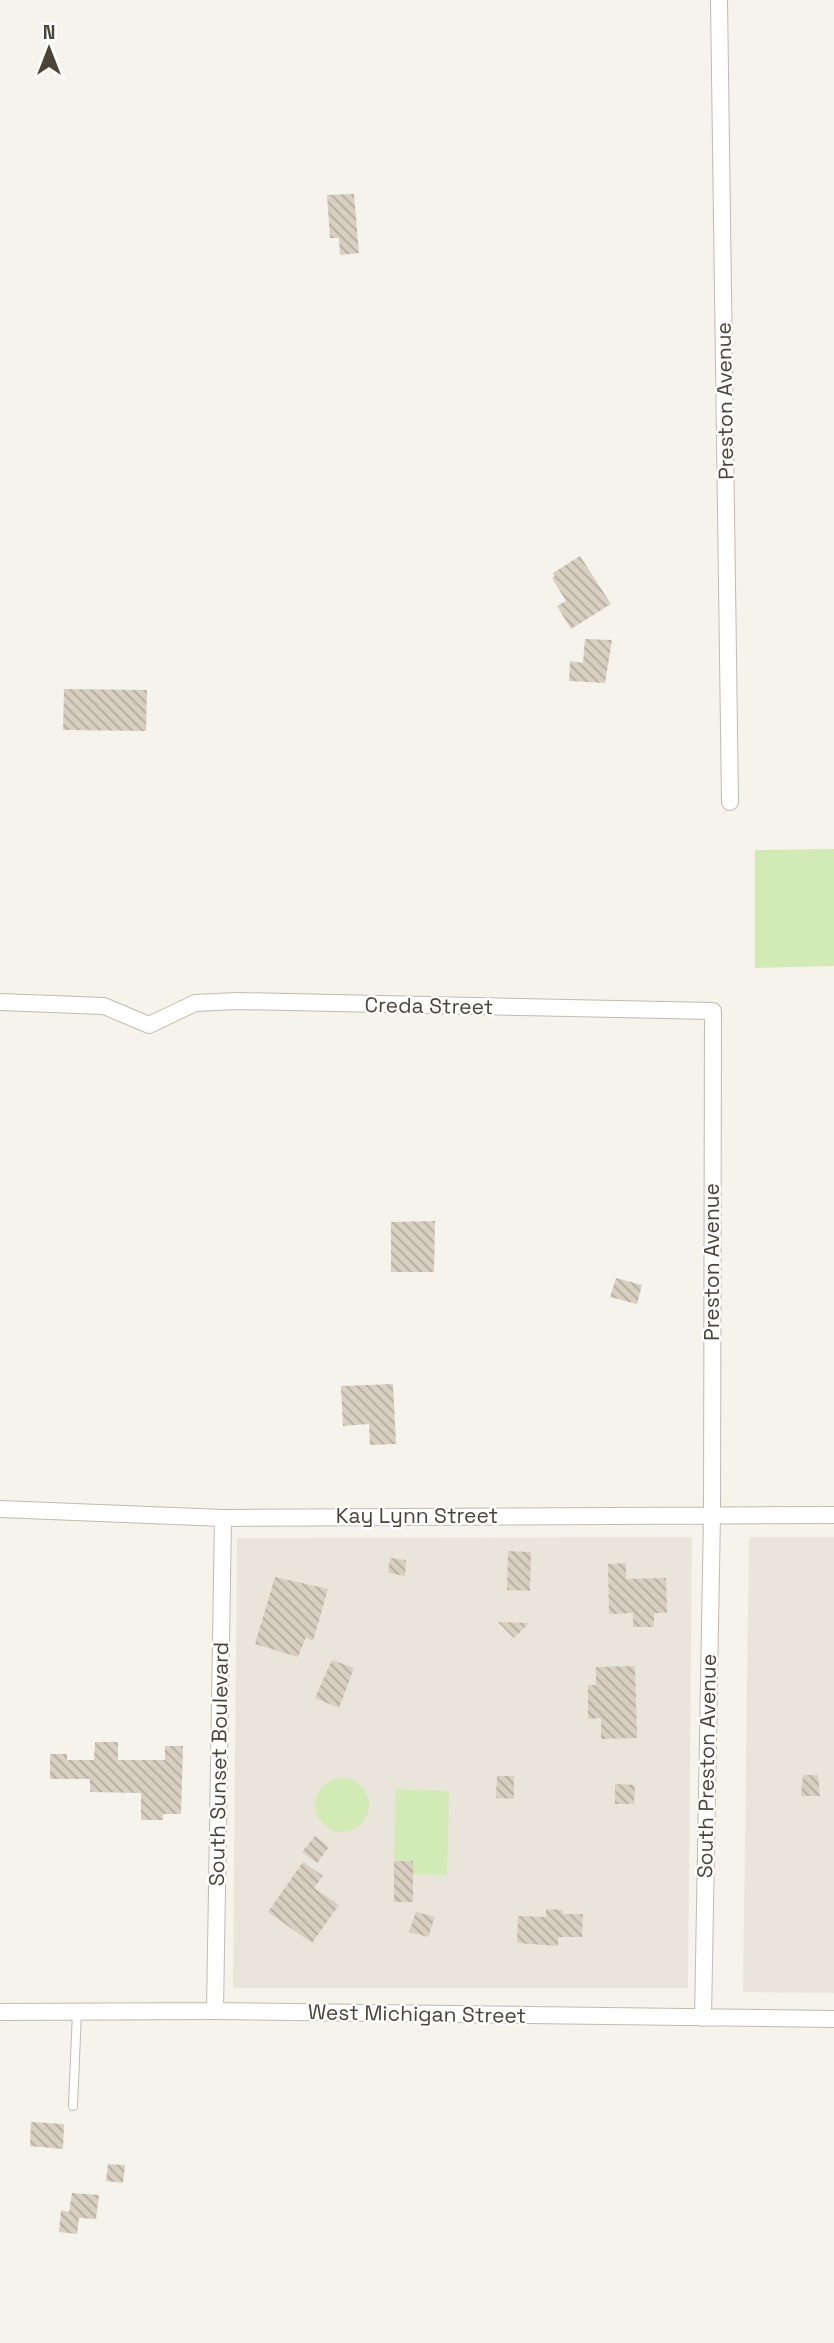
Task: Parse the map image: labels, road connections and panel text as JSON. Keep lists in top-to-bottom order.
{
  "streets": {
    "street": [
      "Preston Avenue",
      "Creda Street",
      "Kay Lynn Street",
      "South Sunset Boulevard",
      "South Preston Avenue",
      "West Michigan Street"
    ]
  },
  "crossings": [
    ["Preston Avenue", "Creda Street"],
    ["Preston Avenue", "Kay Lynn Street"],
    ["Preston Avenue", "South Preston Avenue"],
    ["Kay Lynn Street", "South Sunset Boulevard"],
    ["Kay Lynn Street", "South Preston Avenue"],
    ["South Sunset Boulevard", "West Michigan Street"],
    ["South Preston Avenue", "West Michigan Street"]
  ],
  "north": "top"
}
